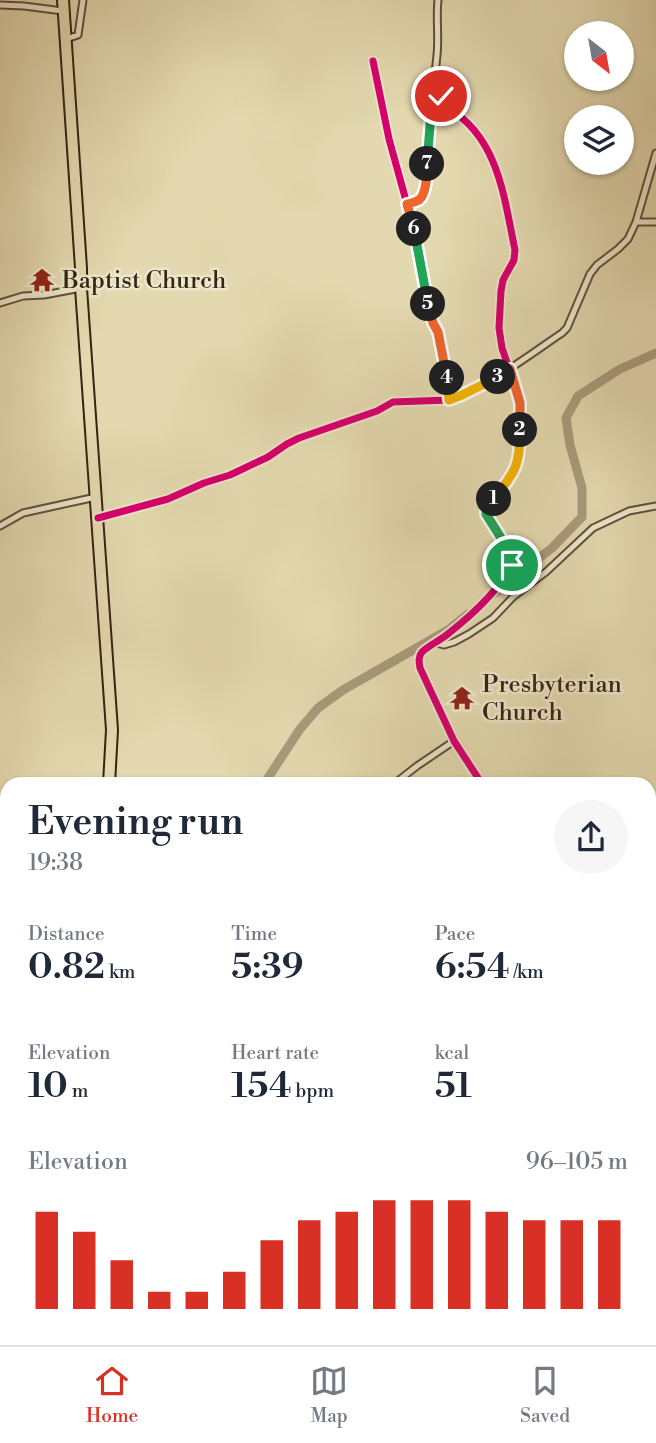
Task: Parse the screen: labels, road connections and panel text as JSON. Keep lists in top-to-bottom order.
{
  "places": {
    "temple": ["Baptist Church", "Presbyterian Church"]
  },
  "north": "bottom right",
  "page": {
    "pins": [
      "7",
      "6",
      "5",
      "3",
      "4",
      "2",
      "1"
    ],
    "heading": ["Evening run", "19:38"],
    "stats": [
      ["Distance", "0.82 km"],
      ["Time", "5:39"],
      ["Pace", "6:54 /km"],
      ["Elevation", "10 m"],
      ["Heart rate", "154 bpm"],
      ["kcal", "51"]
    ],
    "chart": ["Elevation", "96–105 m"],
    "tabs": ["Home", "Map", "Saved"]
  }
}
